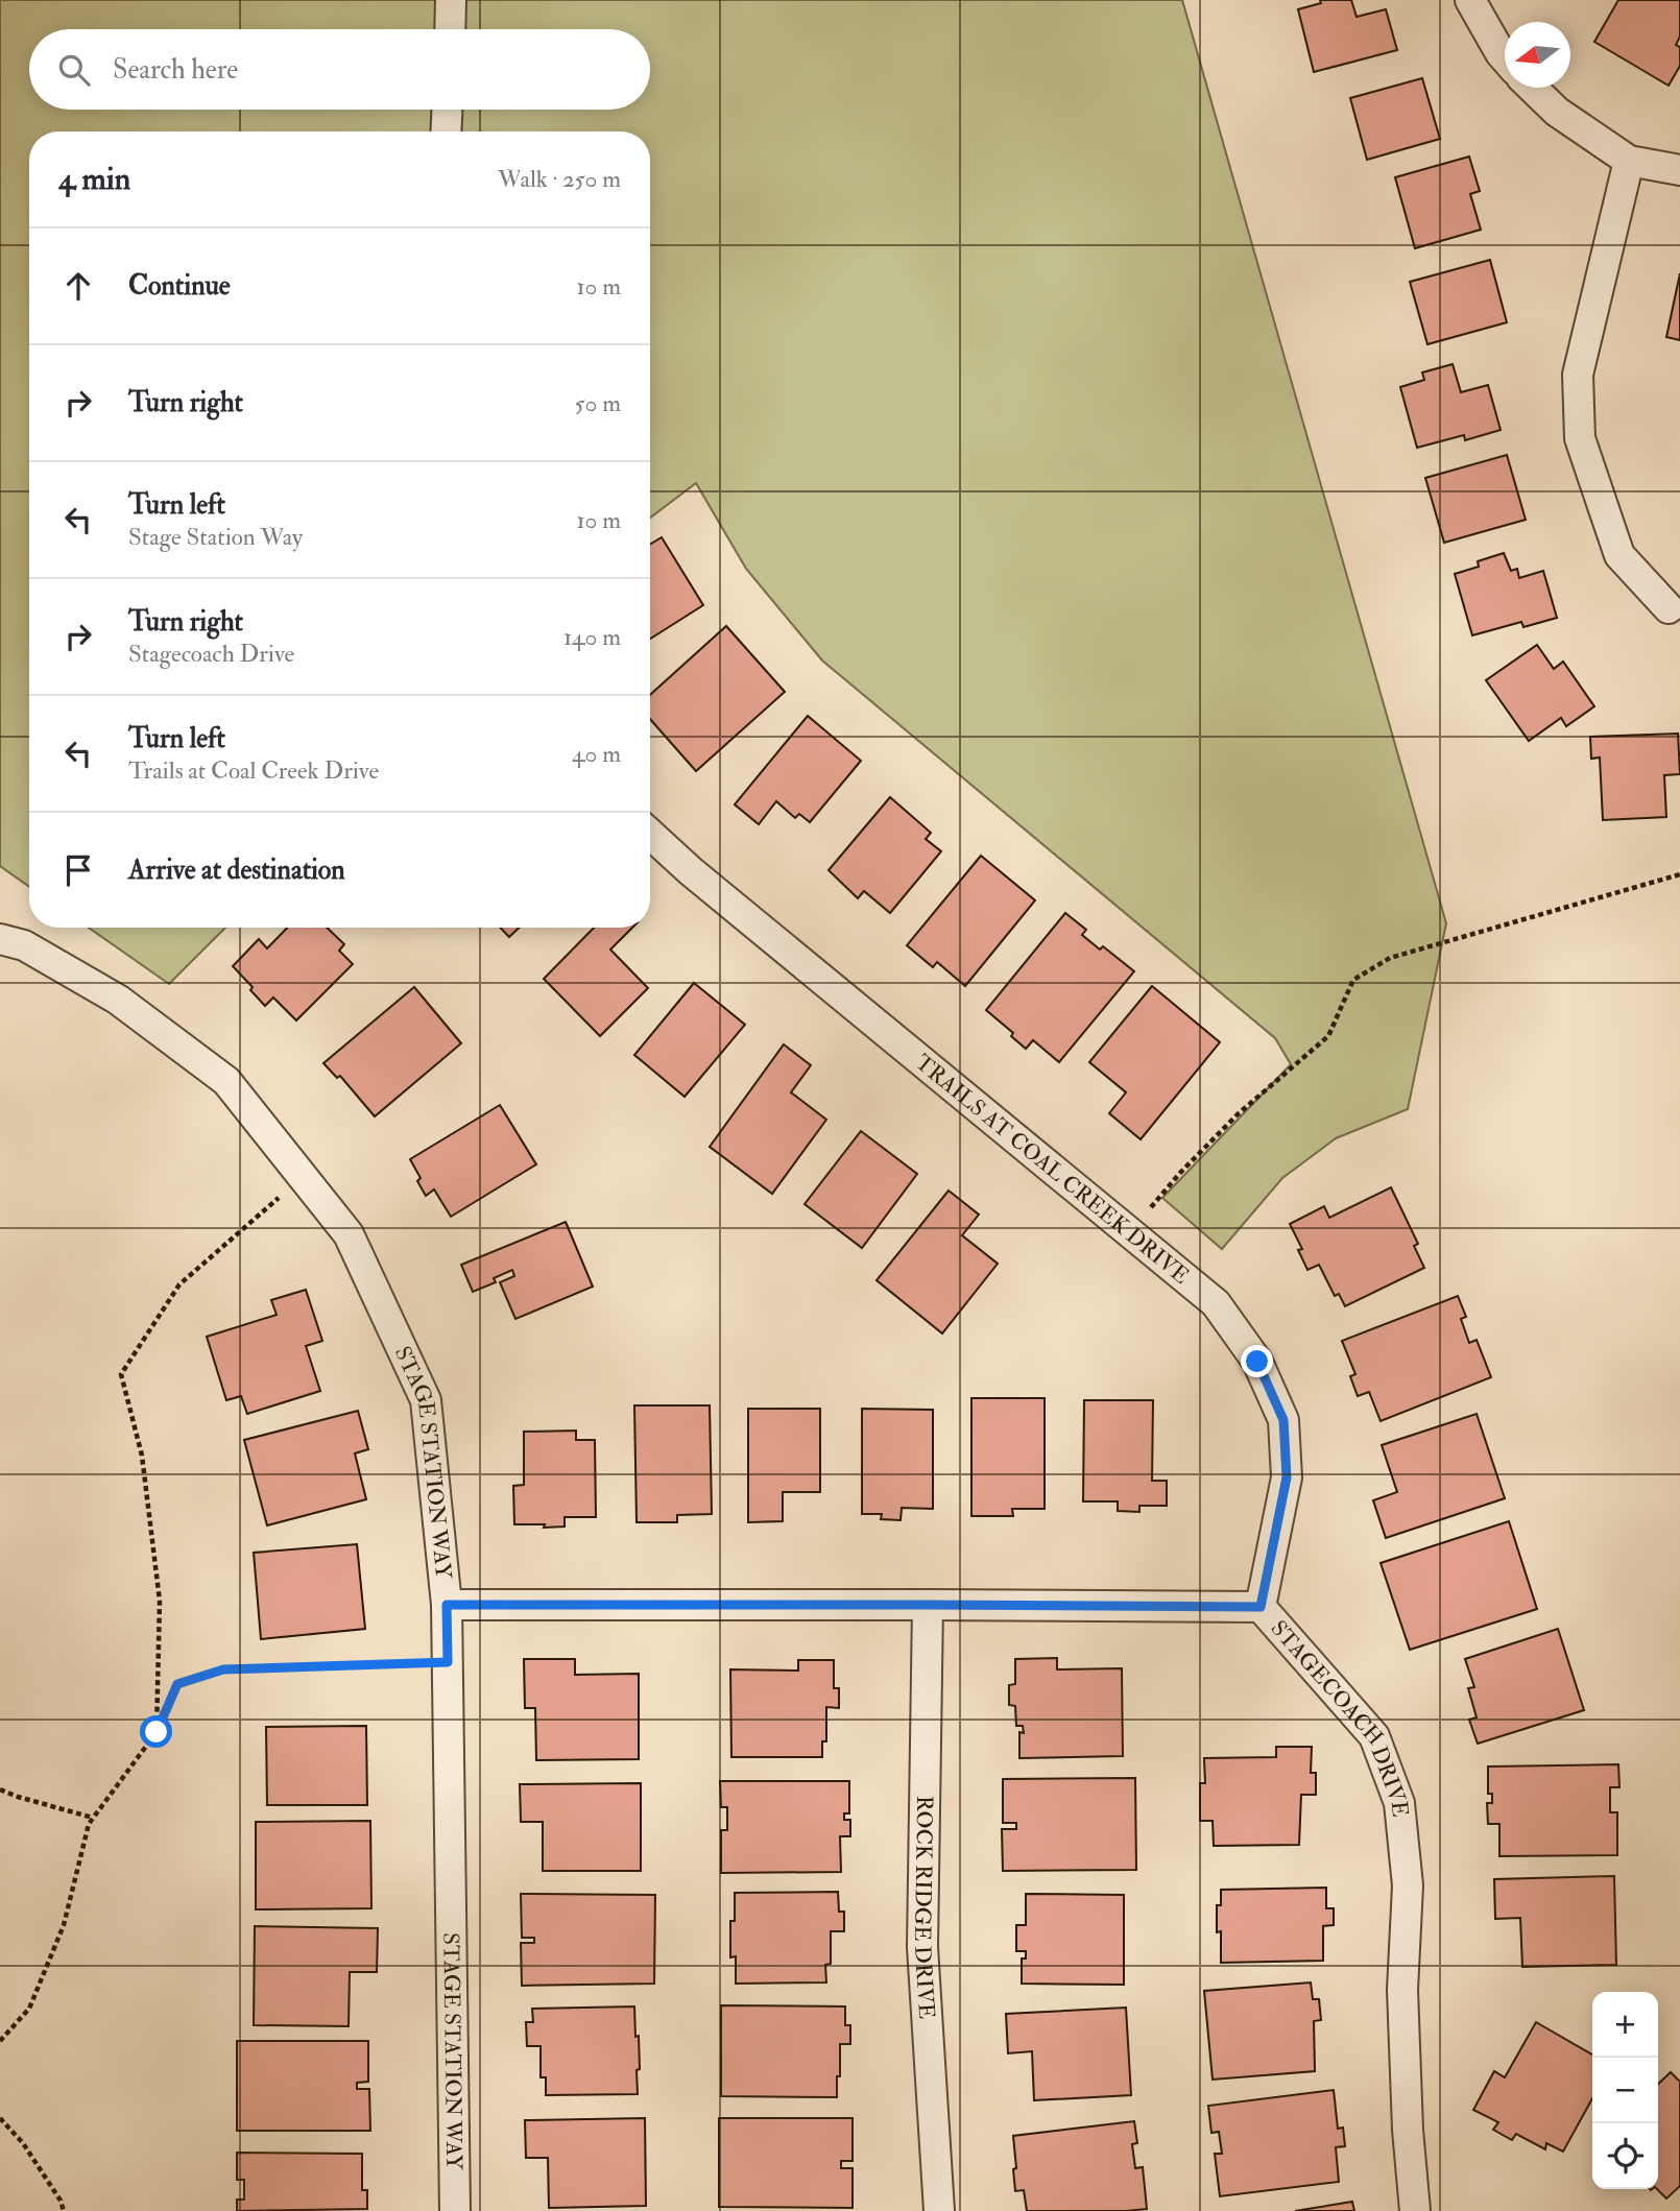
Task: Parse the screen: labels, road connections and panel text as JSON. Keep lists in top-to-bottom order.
{
  "streets": {
    "street": [
      "TRAILS AT COAL CREEK DRIVE",
      "STAGE STATION WAY",
      "STAGECOACH DRIVE",
      "ROCK RIDGE DRIVE"
    ]
  },
  "crossings": [
    ["TRAILS AT COAL CREEK DRIVE", "STAGECOACH DRIVE"],
    ["STAGE STATION WAY", "STAGECOACH DRIVE"],
    ["STAGECOACH DRIVE", "ROCK RIDGE DRIVE"]
  ],
  "north": "left",
  "page": {
    "search": "Search here",
    "heading": ["4 min", "Walk · 250 m"],
    "list": [
      ["Continue", "10 m"],
      ["Turn right", "50 m"],
      ["Turn left", "Stage Station Way", "10 m"],
      ["Turn right", "Stagecoach Drive", "140 m"],
      ["Turn left", "Trails at Coal Creek Drive", "40 m"],
      "Arrive at destination"
    ],
    "map_buttons": ["+", "−"]
  }
}
